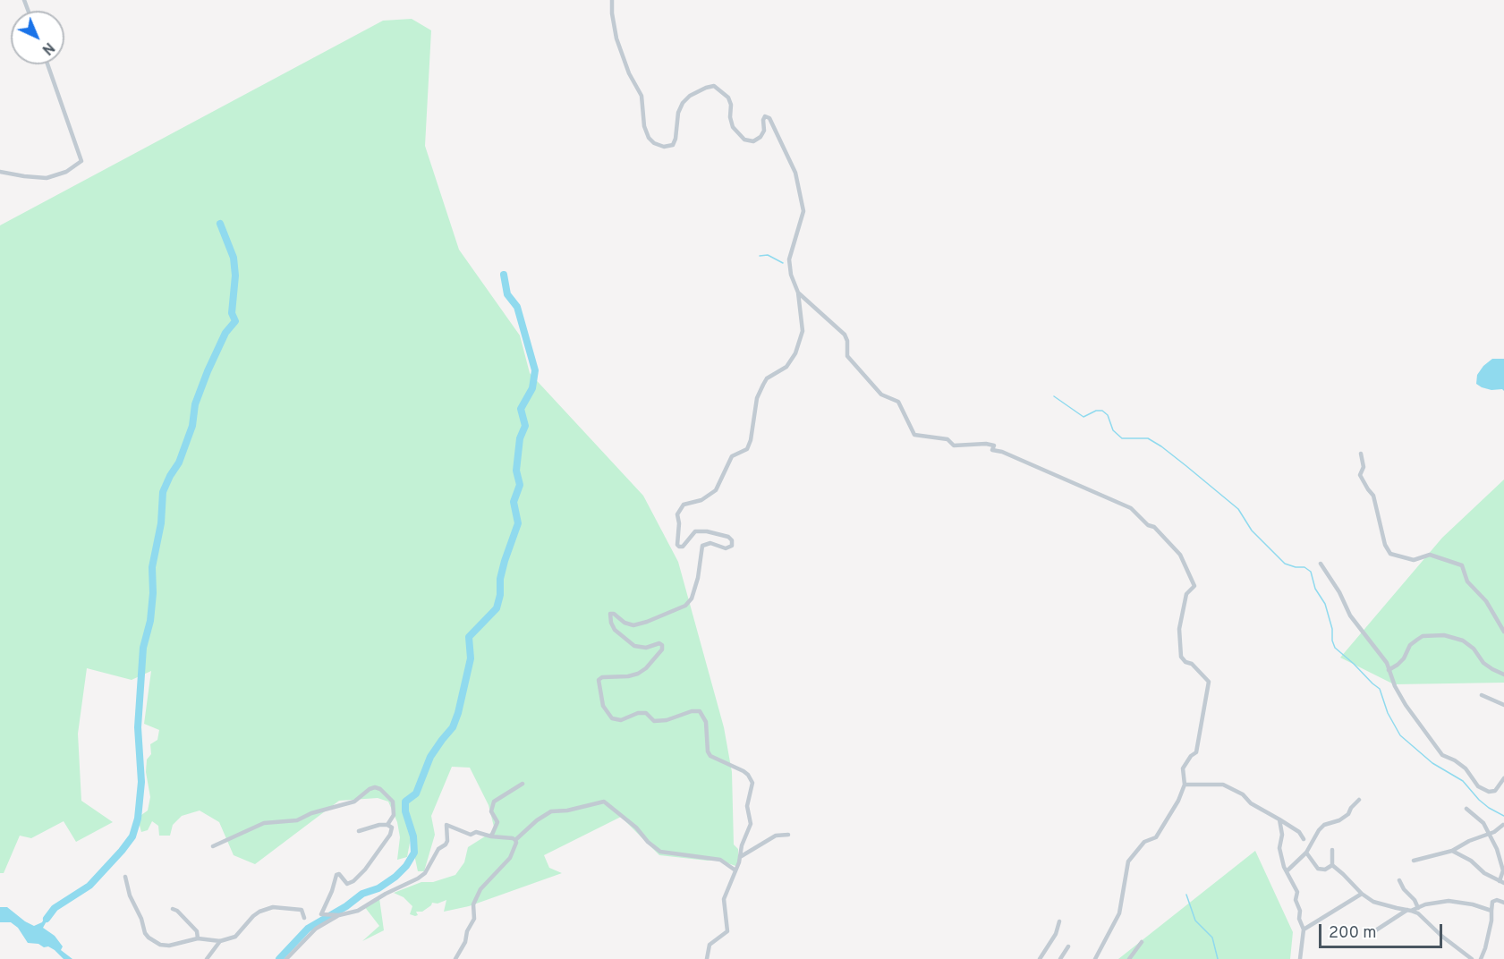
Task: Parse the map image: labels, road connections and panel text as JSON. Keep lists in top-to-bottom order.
{
  "scale_bar": "200 m",
  "north": "bottom right"
}
